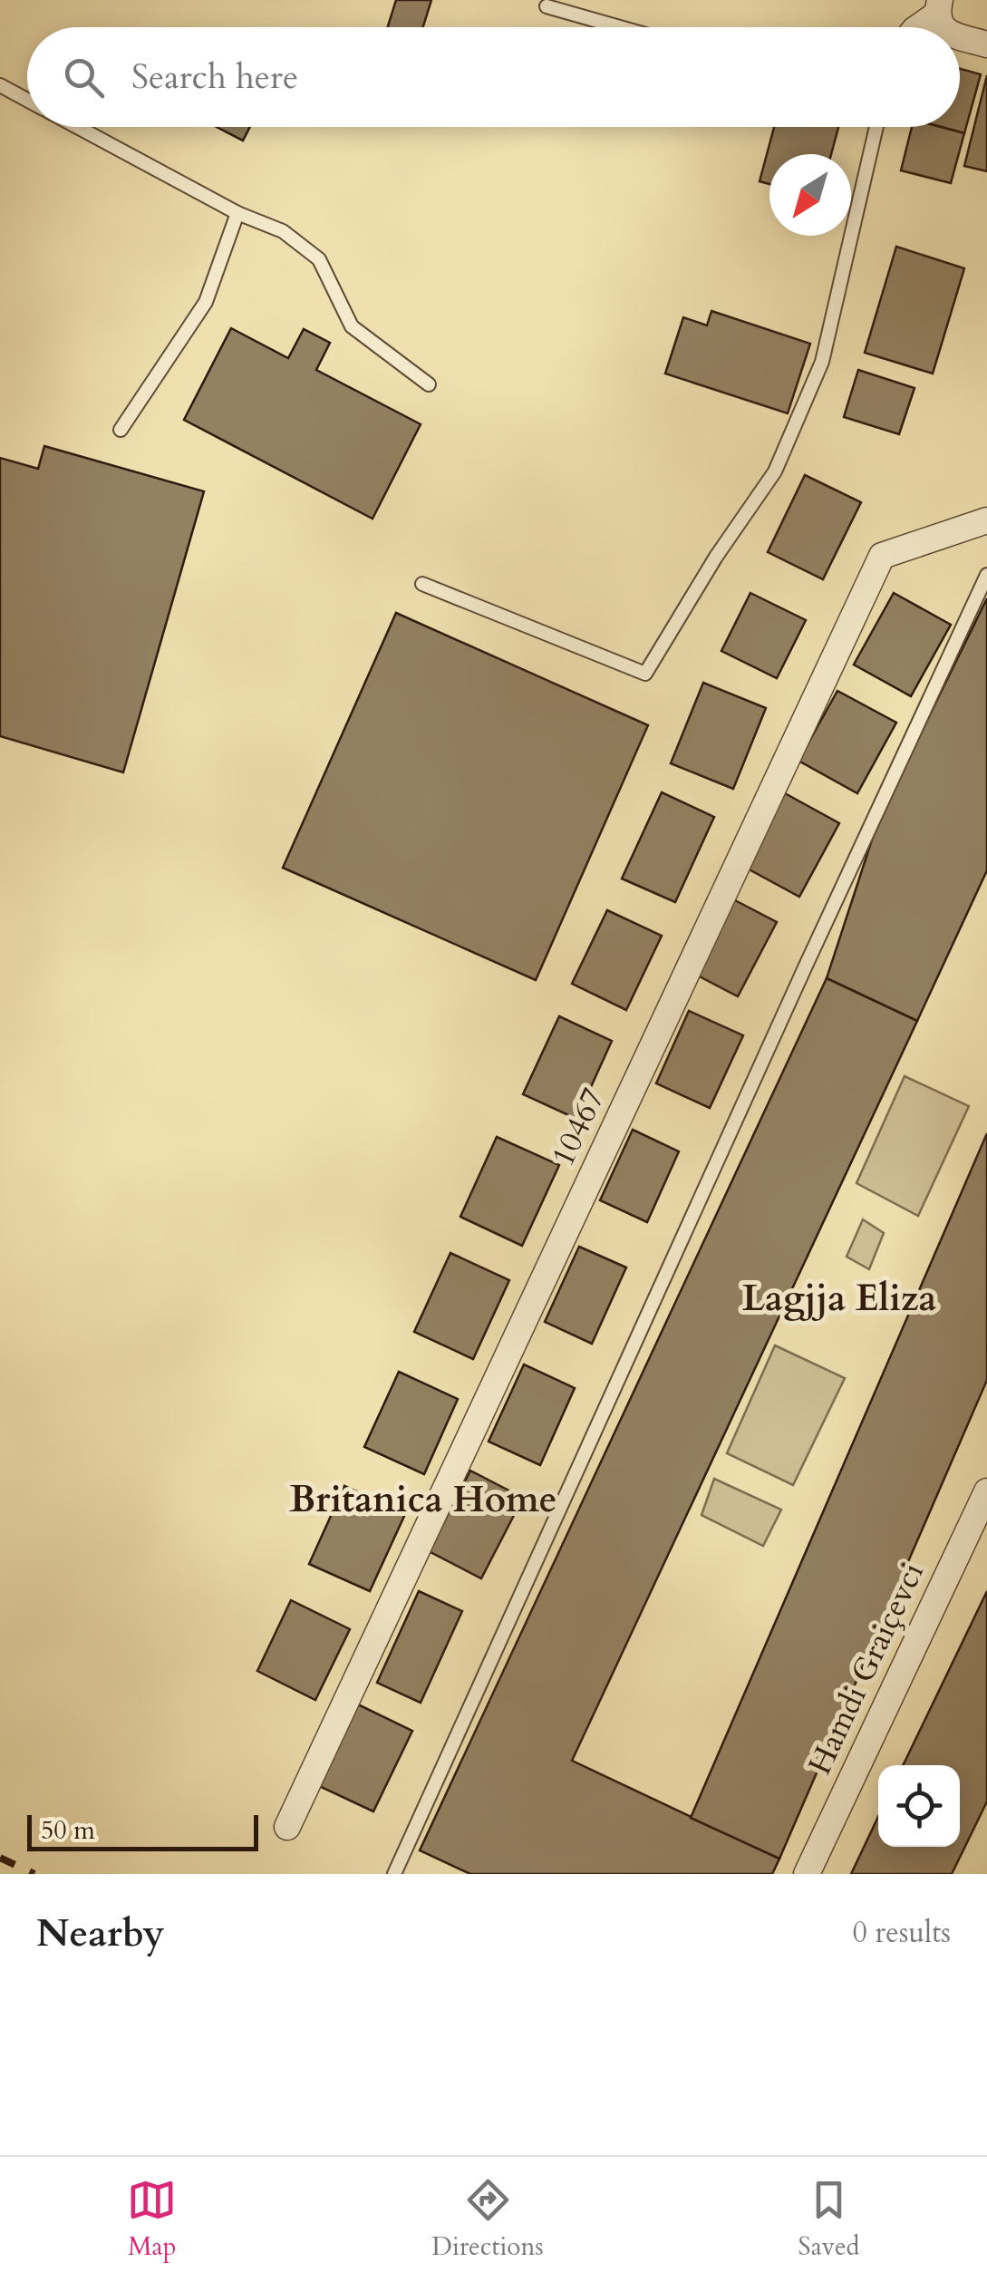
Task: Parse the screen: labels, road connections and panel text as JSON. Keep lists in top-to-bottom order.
{
  "streets": {
    "street": ["10467", "Hamdi Graiçevci"]
  },
  "districts": ["Lagjja Eliza", "Britanica Home"],
  "scale_bar": "50 m",
  "north": "bottom left",
  "page": {
    "search": "Search here",
    "scale": "50 m",
    "heading": ["Nearby", "0 results"],
    "nav": ["Map", "Directions", "Saved"]
  }
}
